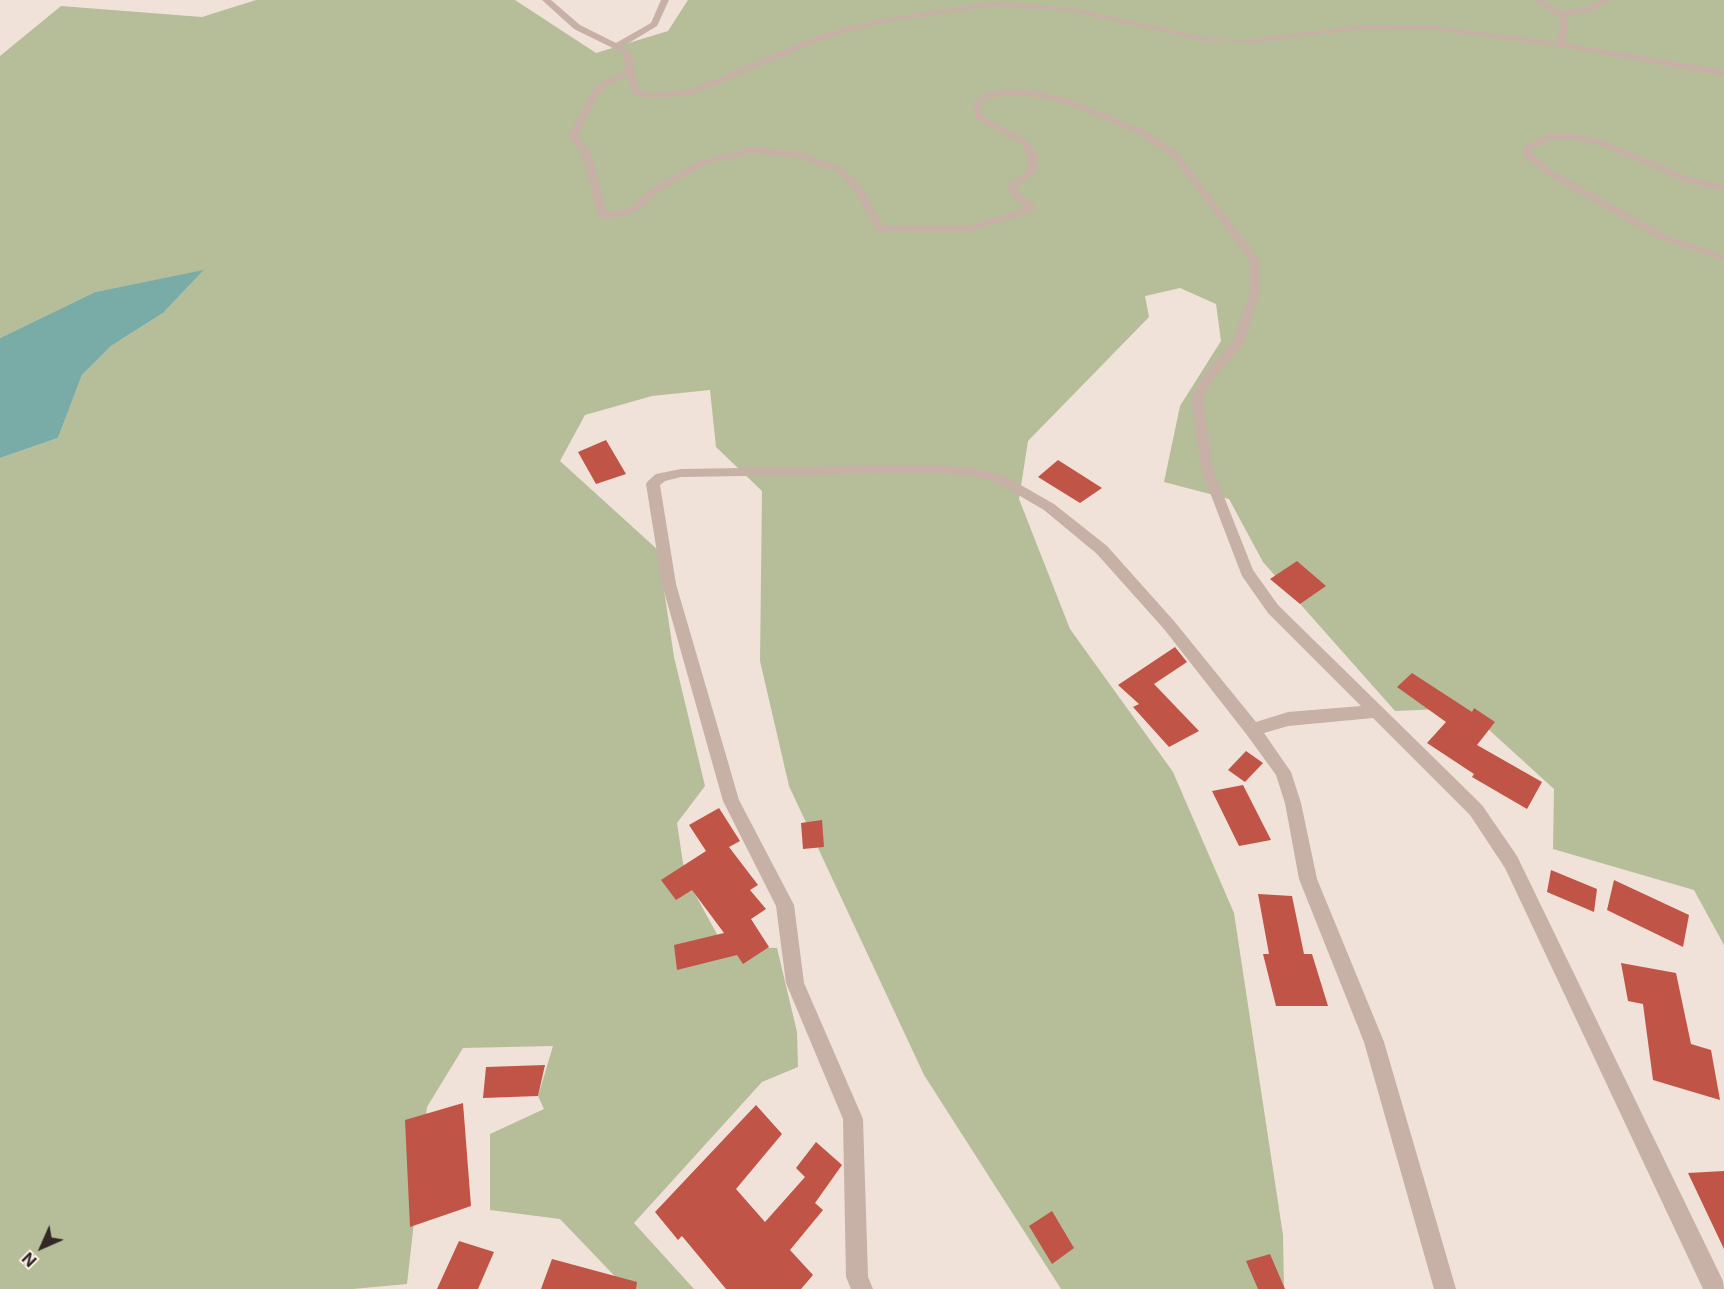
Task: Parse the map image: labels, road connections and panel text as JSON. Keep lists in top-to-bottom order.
{
  "north": "bottom left"
}
